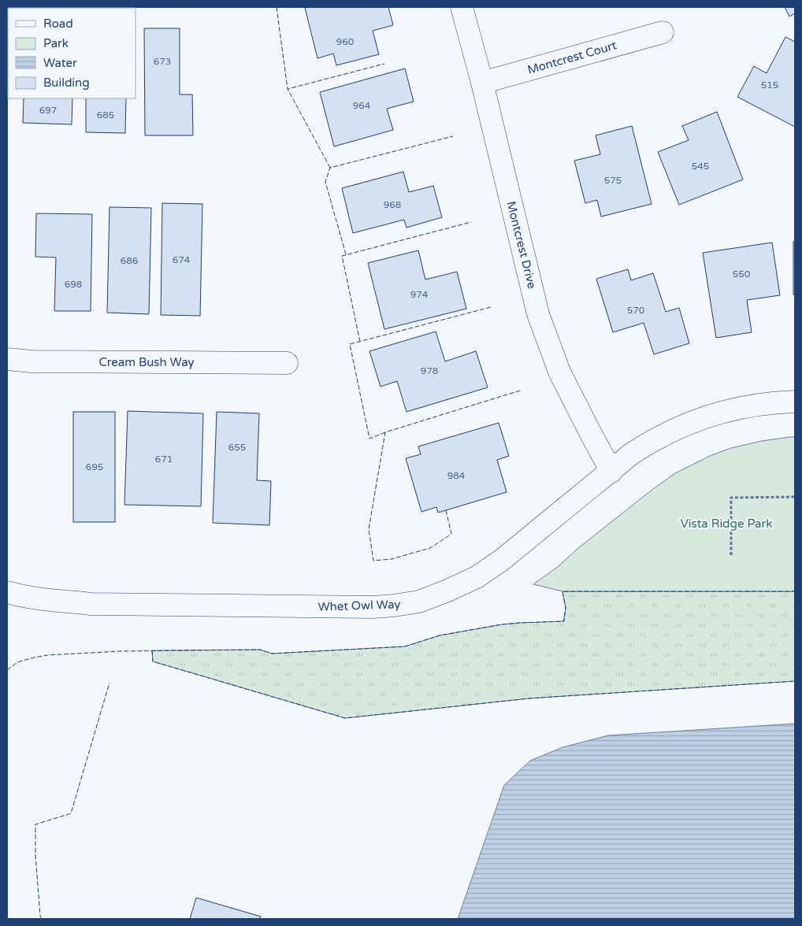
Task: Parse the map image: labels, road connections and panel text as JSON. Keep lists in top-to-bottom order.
{
  "streets": {
    "street": [
      "Montcrest Court",
      "Montcrest Drive",
      "Cream Bush Way",
      "Whet Owl Way"
    ]
  },
  "crossings": [
    ["Montcrest Court", "Montcrest Drive"],
    ["Montcrest Drive", "Whet Owl Way"]
  ],
  "parks": ["Vista Ridge Park"],
  "house_numbers": [
    "960",
    "673",
    "515",
    "964",
    "697",
    "685",
    "545",
    "575",
    "968",
    "674",
    "686",
    "550",
    "698",
    "974",
    "570",
    "978",
    "655",
    "671",
    "695",
    "984"
  ],
  "legend": [
    "Road",
    "Park",
    "Water",
    "Building"
  ]
}
